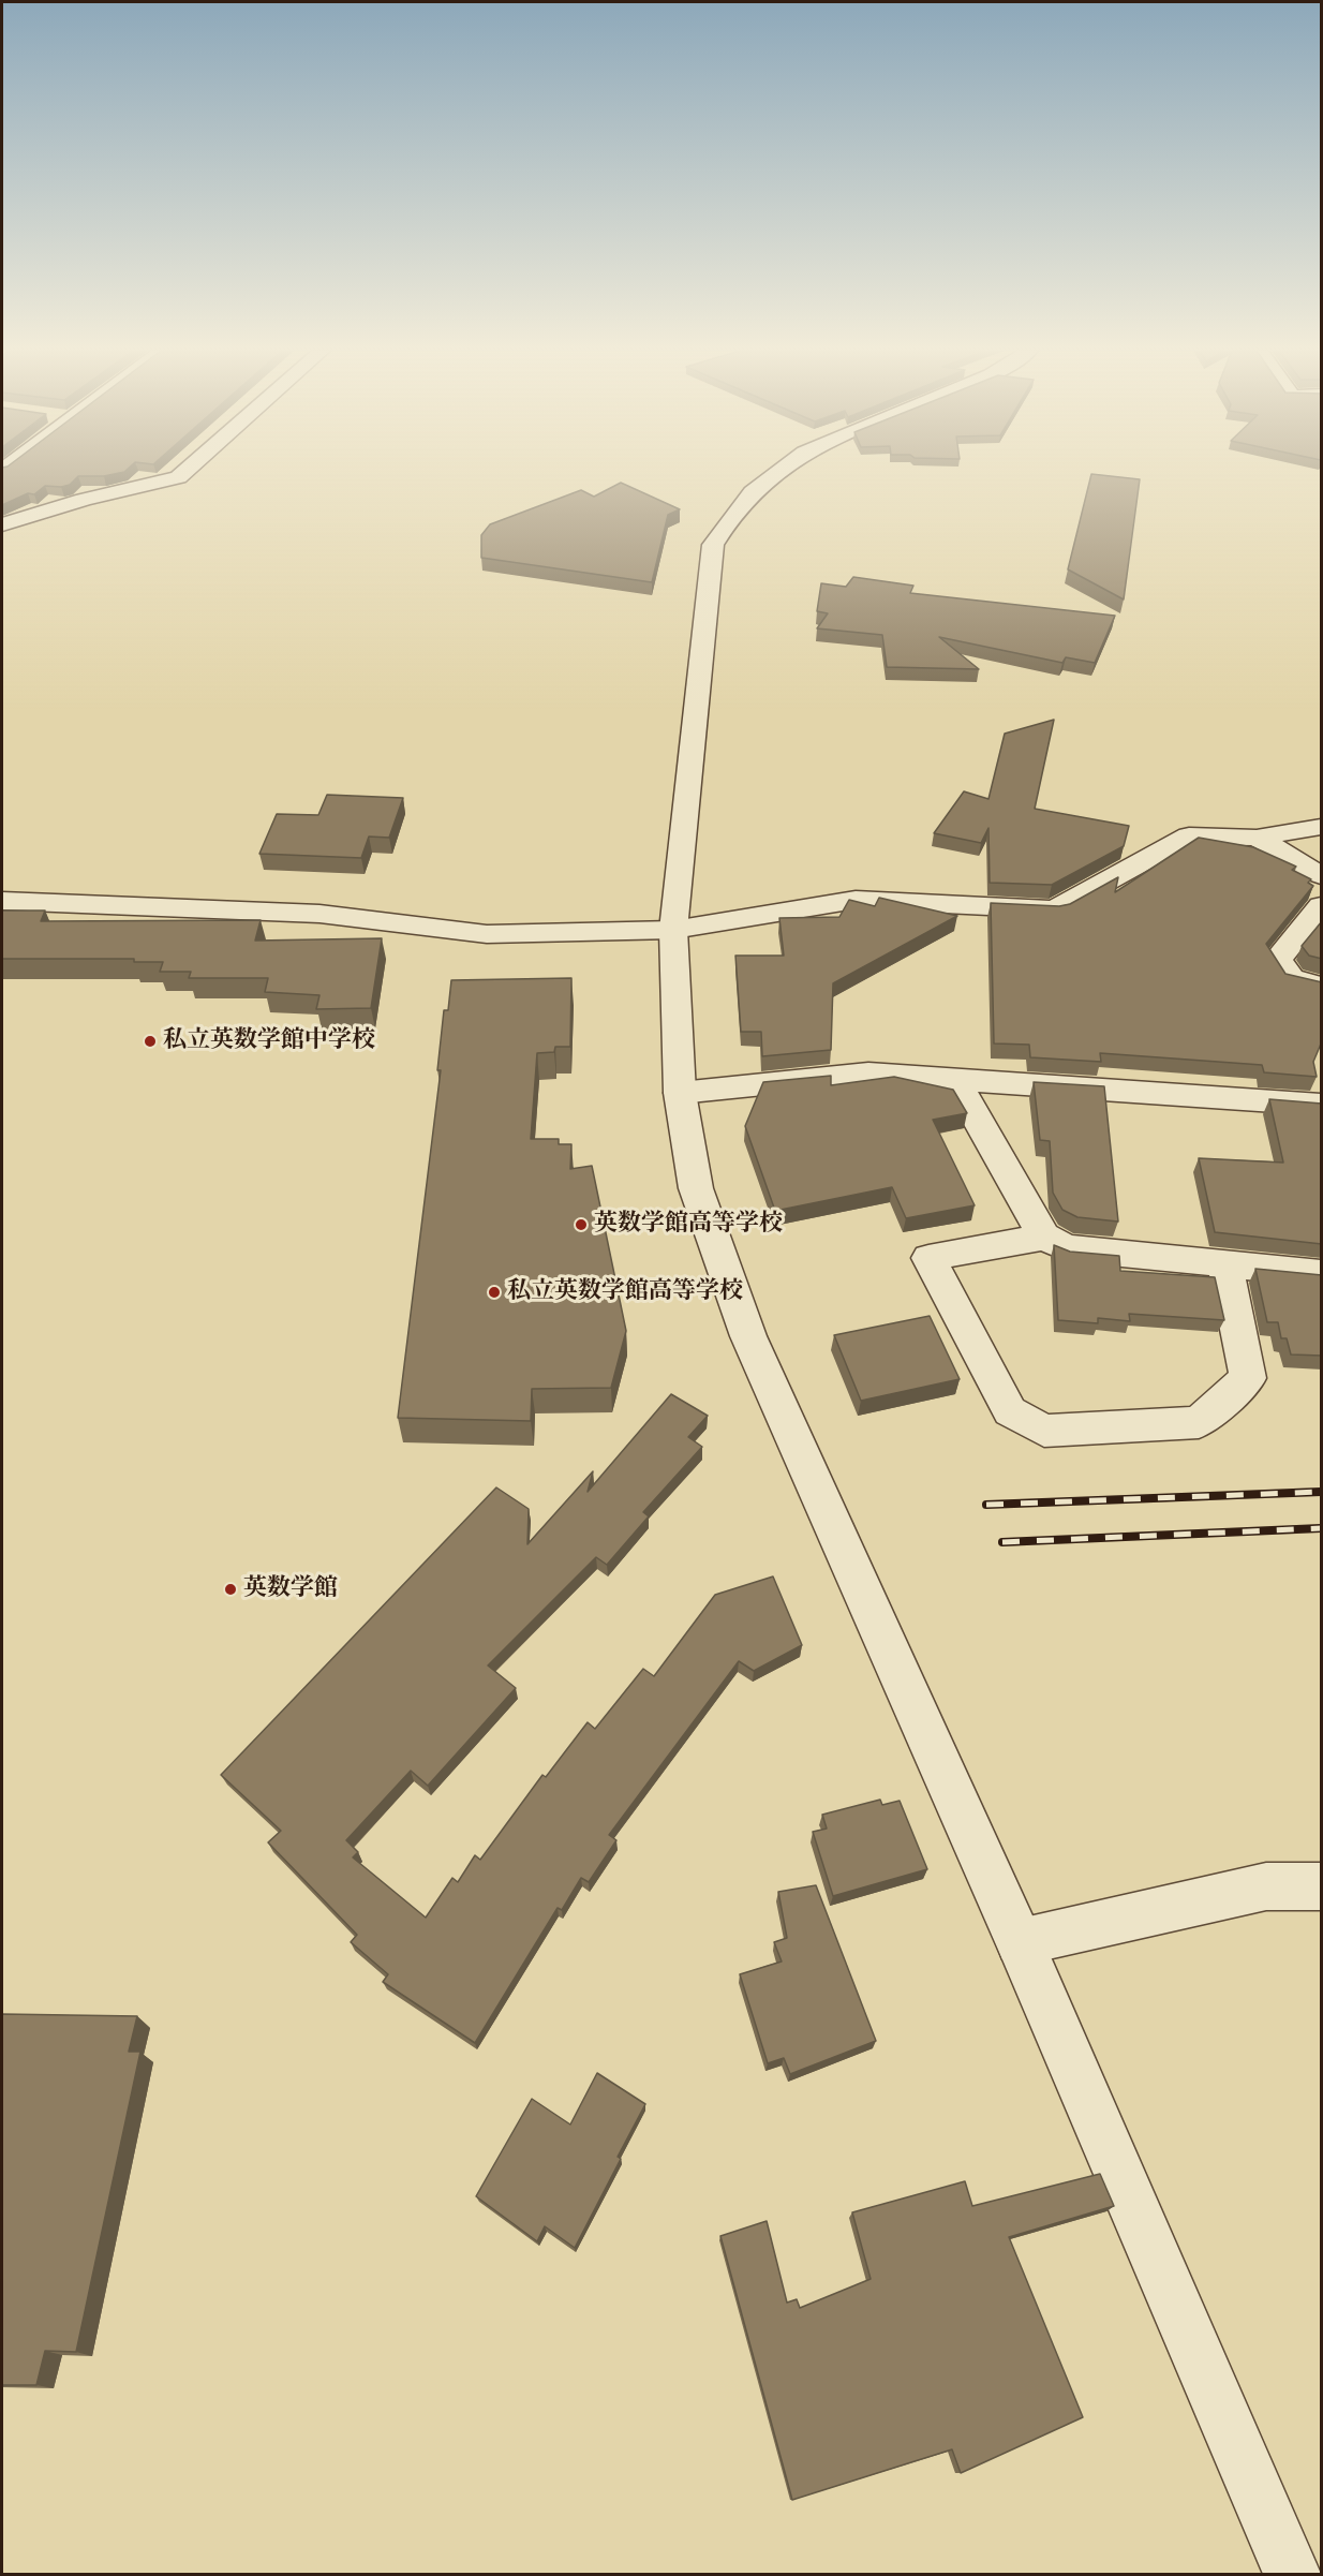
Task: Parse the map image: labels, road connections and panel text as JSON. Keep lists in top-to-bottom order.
{
  "places": [
    "私立英数学館中学校",
    "英数学館高等学校",
    "私立英数学館高等学校",
    "英数学館"
  ]
}
